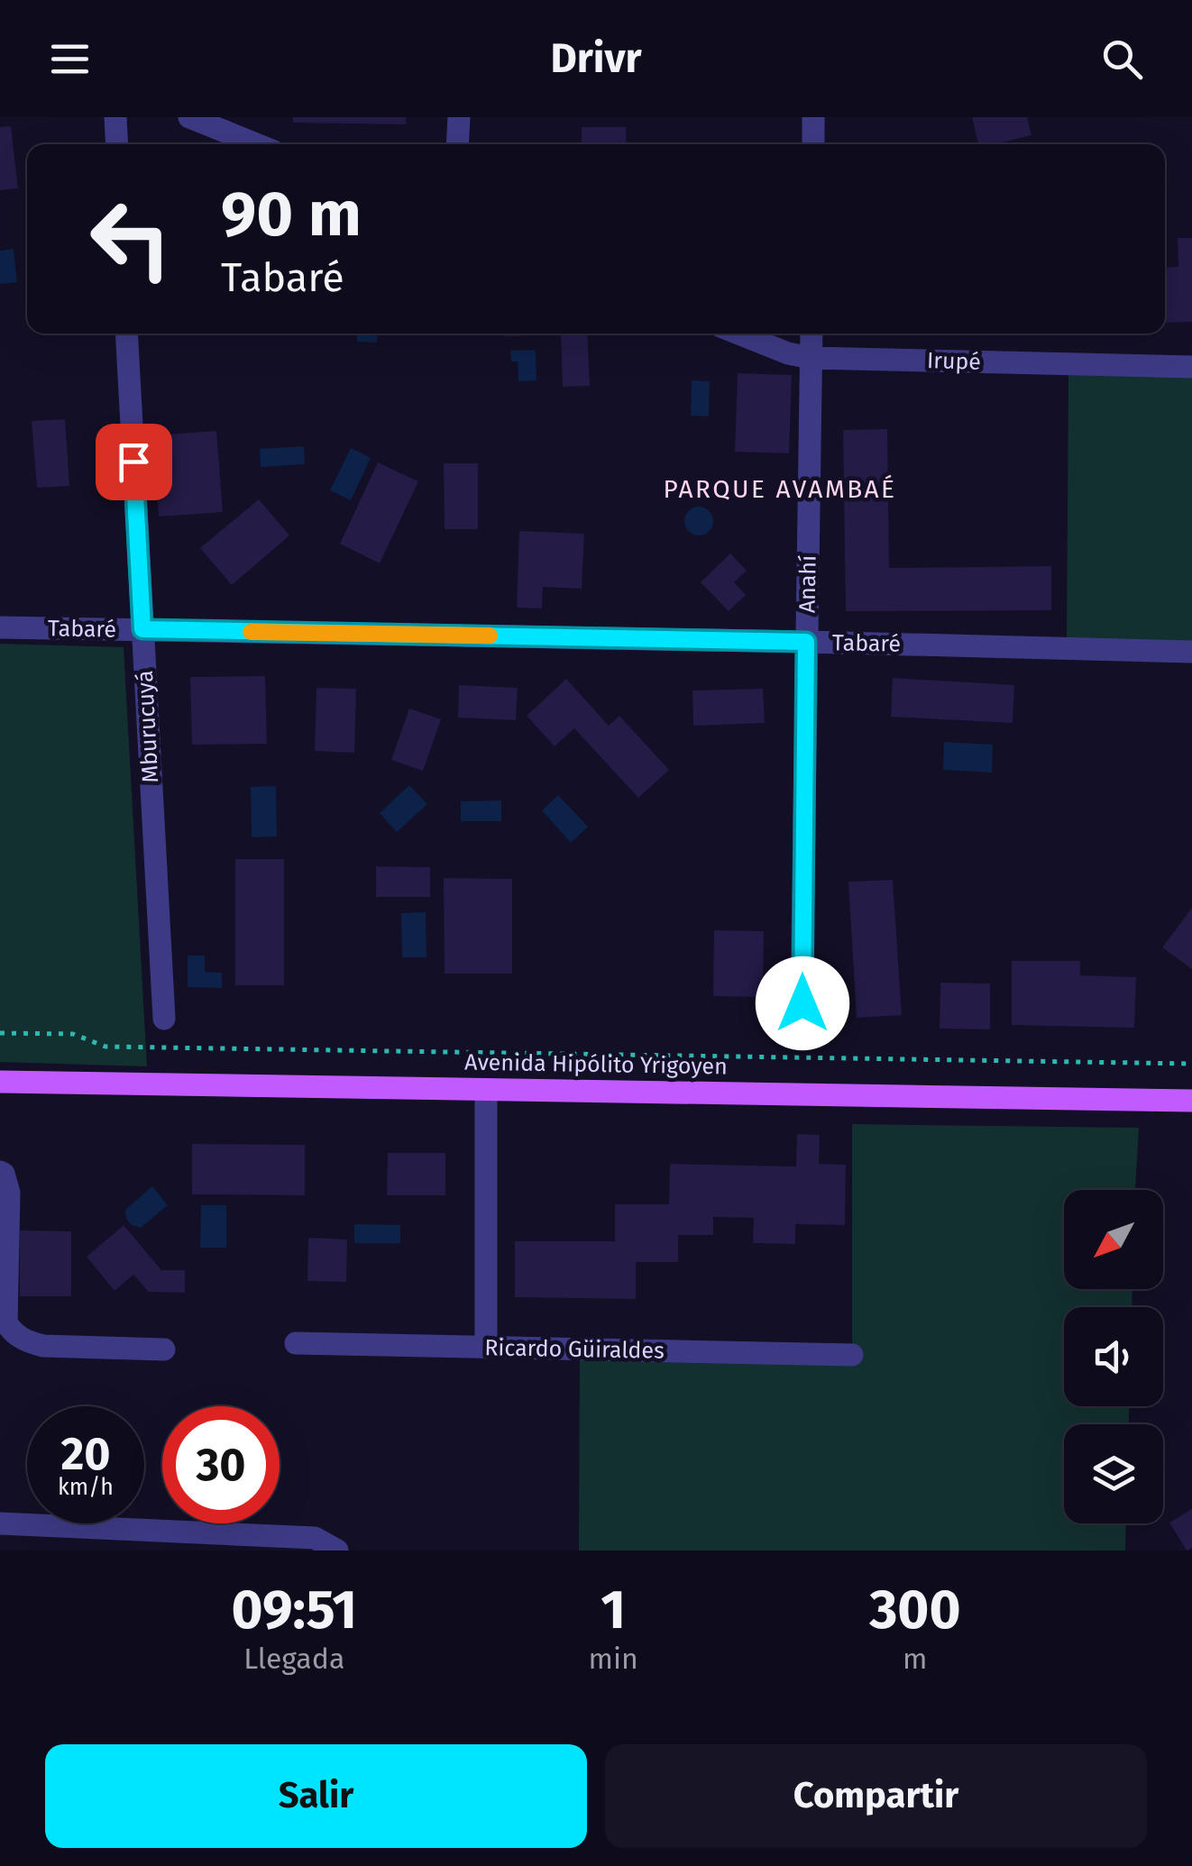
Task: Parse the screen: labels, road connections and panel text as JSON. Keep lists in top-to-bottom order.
{
  "streets": {
    "main road": ["Avenida Hipólito Yrigoyen"],
    "street": [
      "Irupé",
      "Anahí",
      "Tabaré",
      "Mburucuyá",
      "Ricardo Güiraldes"
    ]
  },
  "crossings": [
    ["Irupé", "Anahí"],
    ["Anahí", "Tabaré"],
    ["Tabaré", "Mburucuyá"]
  ],
  "districts": ["PARQUE AVAMBAÉ"],
  "north": "bottom left",
  "page": {
    "header": "Drivr",
    "turn": ["90 m", "Tabaré"],
    "speed": "20 km/h",
    "limit": "30",
    "eta": [
      "09:51",
      "Llegada",
      "1",
      "min",
      "300",
      "m"
    ],
    "buttons": ["Salir", "Compartir"]
  }
}
